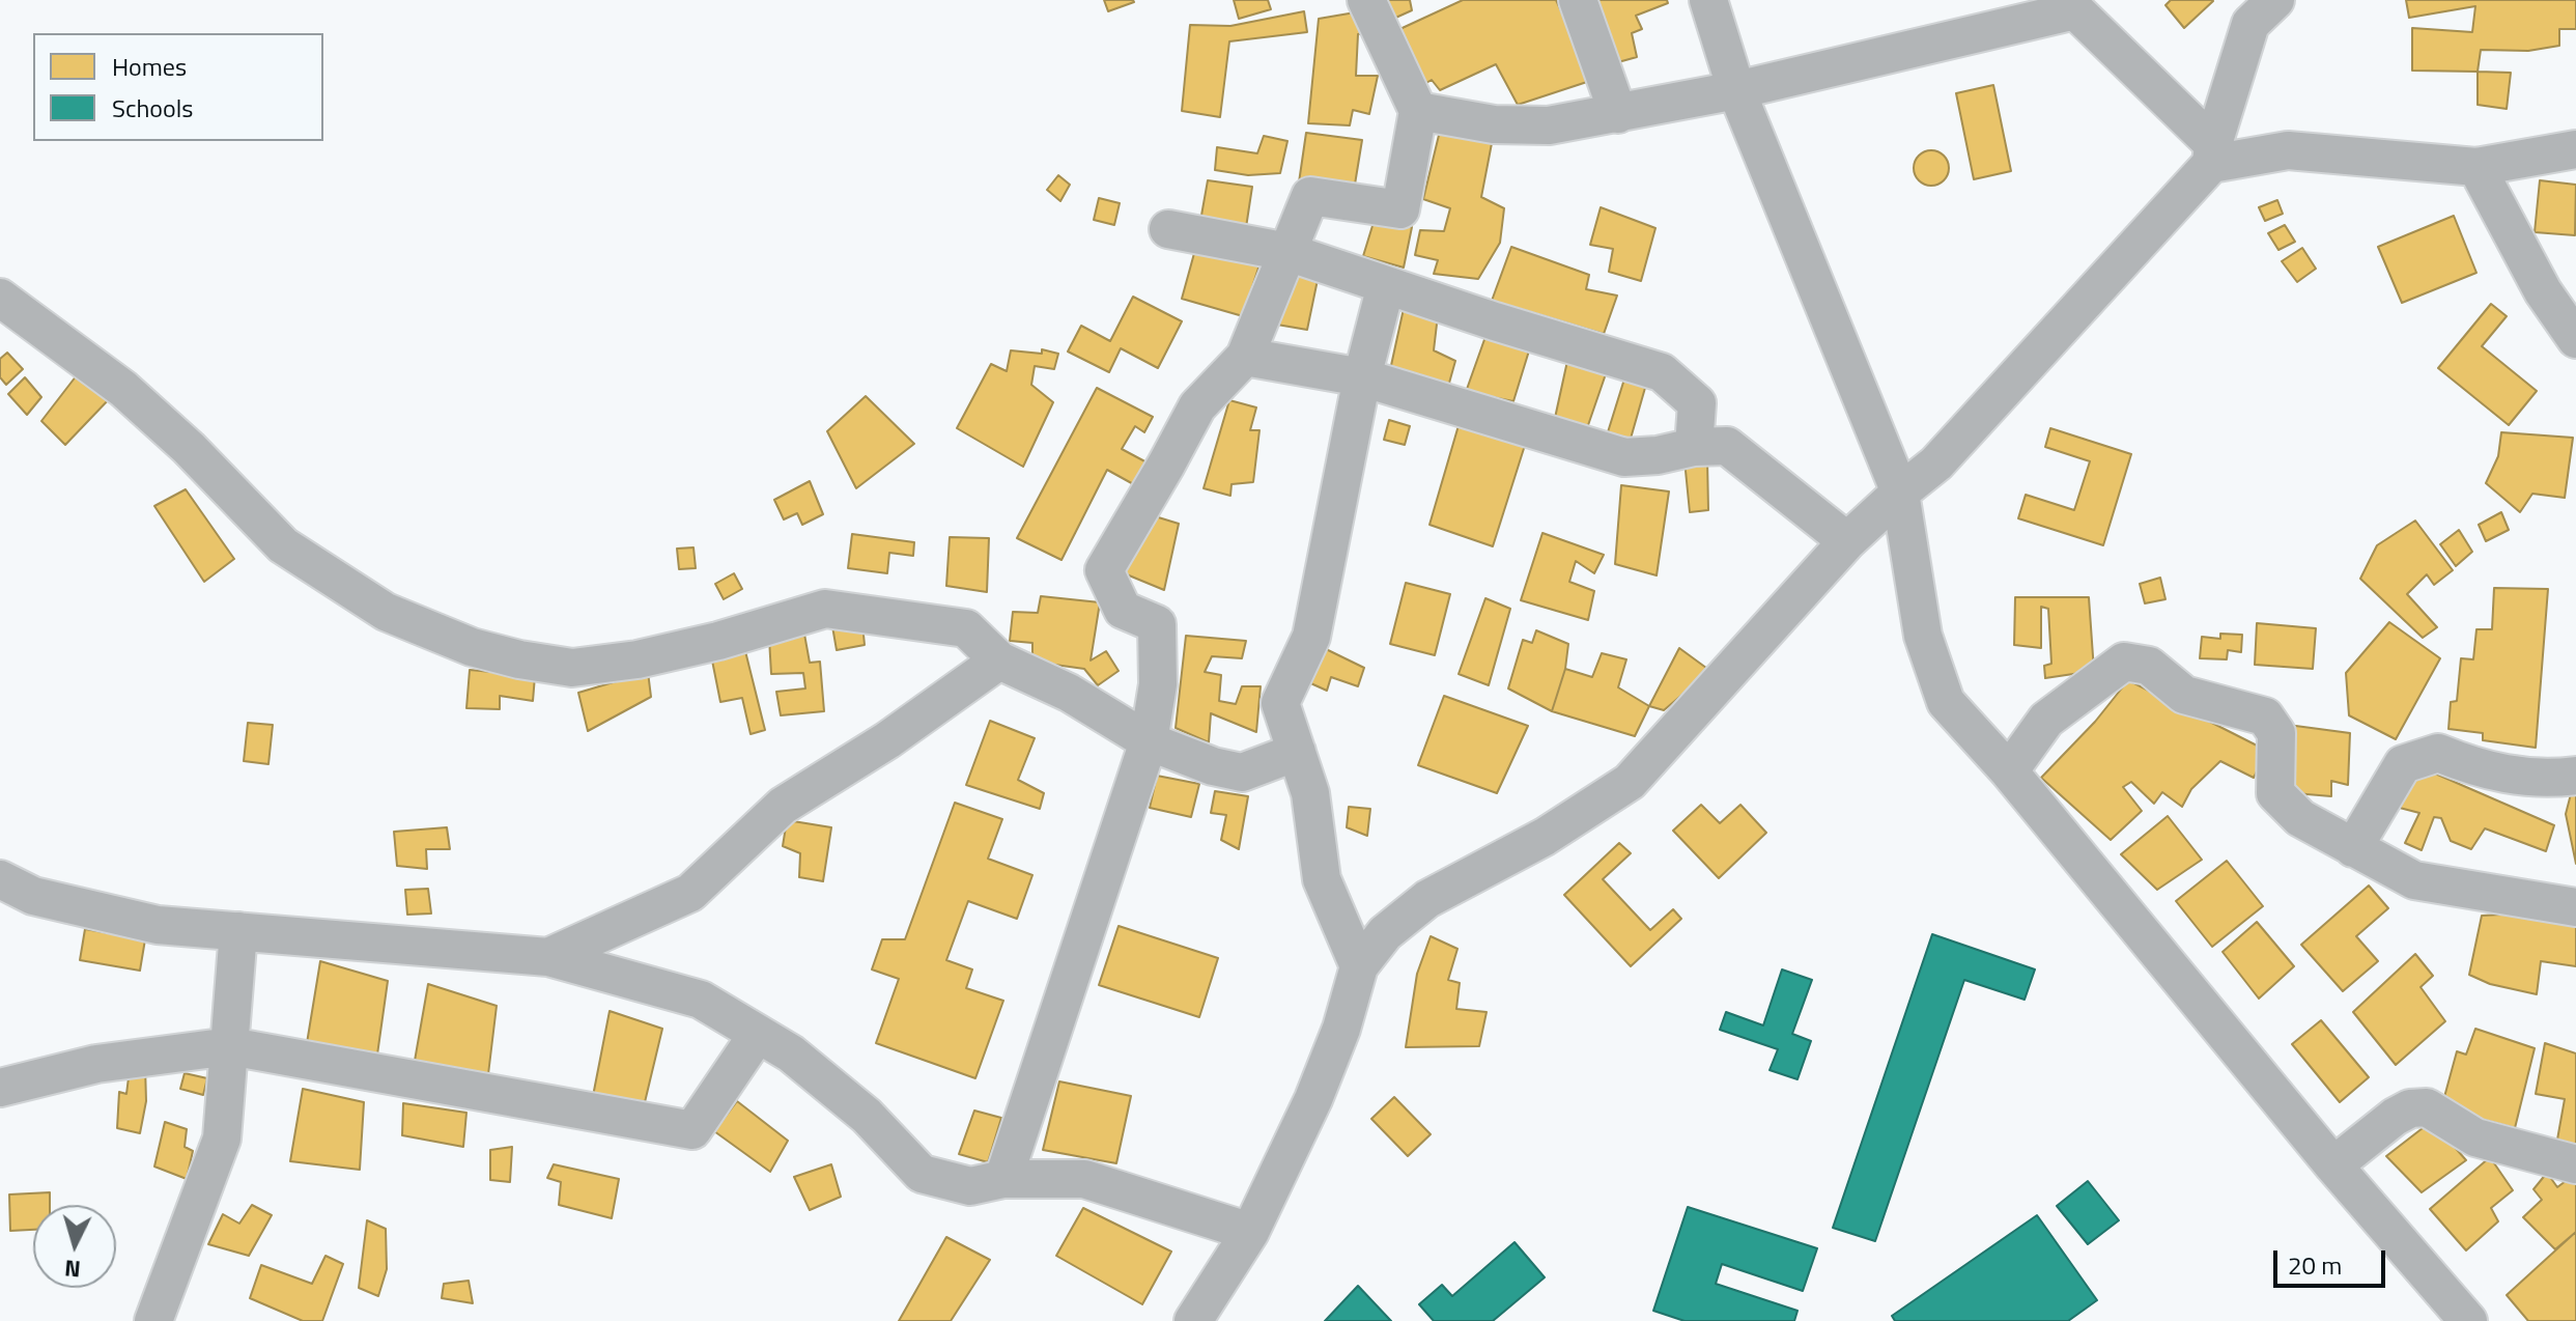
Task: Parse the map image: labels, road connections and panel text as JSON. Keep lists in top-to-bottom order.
{
  "legend": ["Homes", "Schools"],
  "scale_bar": "20 m",
  "north": "bottom"
}
